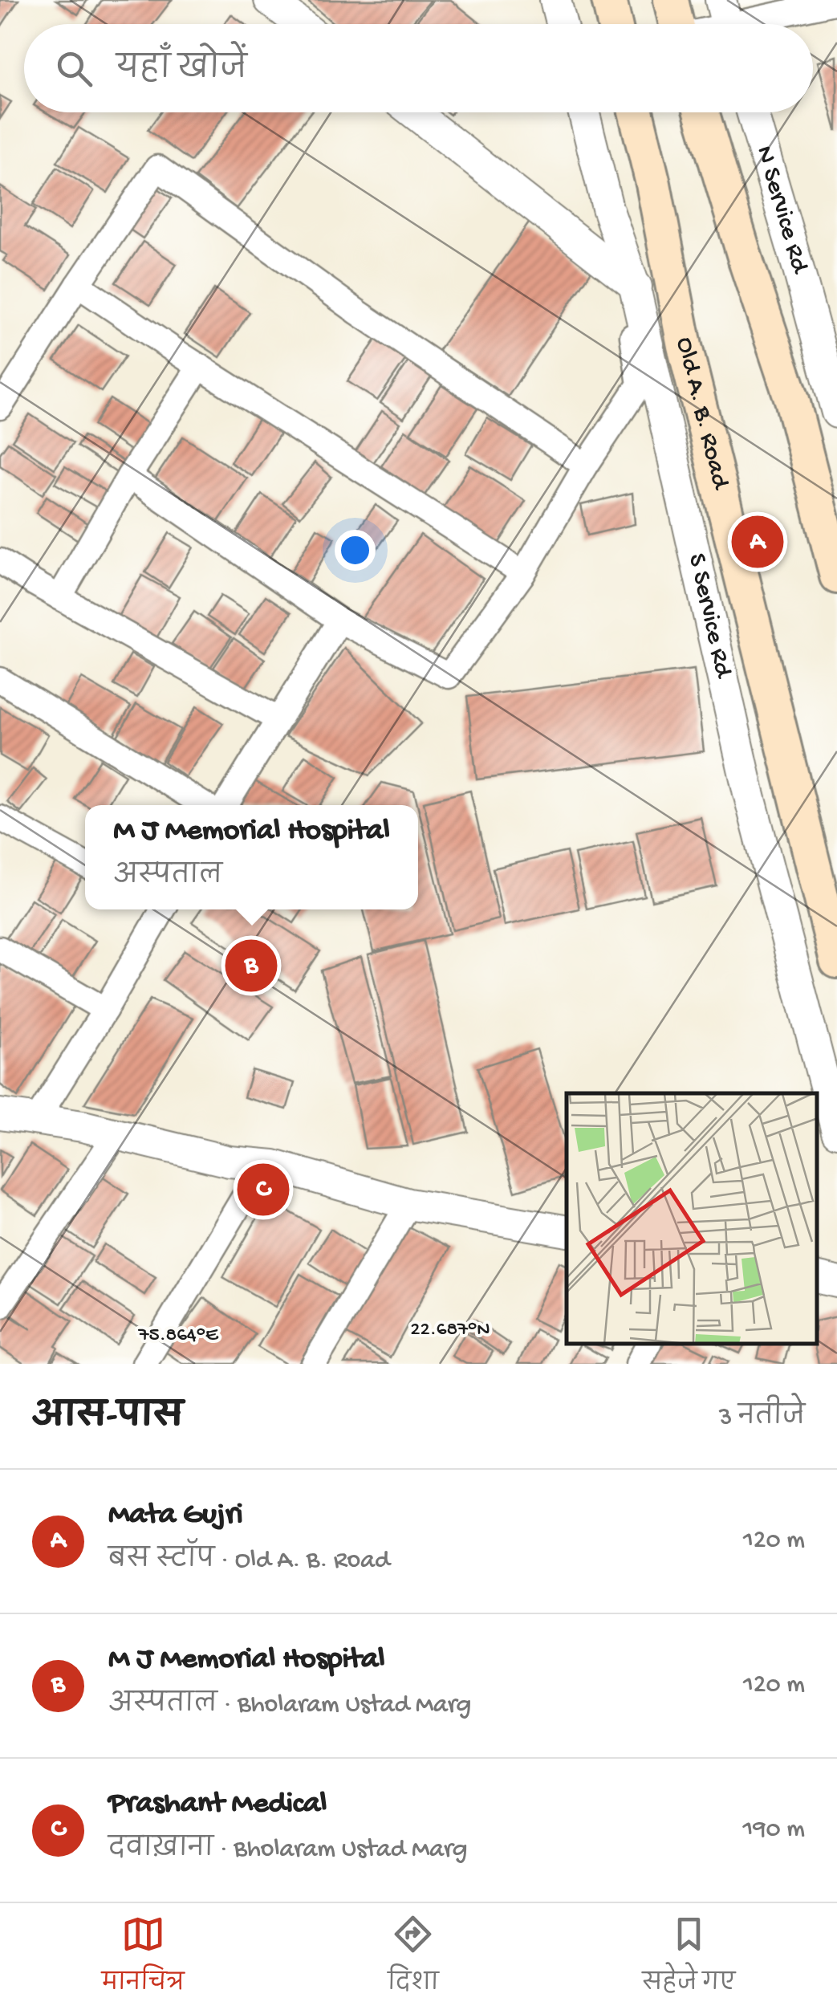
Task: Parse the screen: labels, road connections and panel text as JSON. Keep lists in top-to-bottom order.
{
  "streets": {
    "main road": ["Old A. B. Road"],
    "street": ["N Service Rd", "S Service Rd"]
  },
  "page": {
    "search": "यहाँ खोजें",
    "pins": ["A", "B", "C"],
    "popup": ["M J Memorial Hospital", "अस्पताल"],
    "heading": ["आस-पास", "3 नतीजे"],
    "list": [
      {
        "mark": "A",
        "name": "Mata Gujri",
        "note": "बस स्टॉप · Old A. B. Road",
        "value": "120 m"
      },
      {
        "mark": "B",
        "name": "M J Memorial Hospital",
        "note": "अस्पताल · Bholaram Ustad Marg",
        "value": "120 m"
      },
      {
        "mark": "C",
        "name": "Prashant Medical",
        "note": "दवाख़ाना · Bholaram Ustad Marg",
        "value": "190 m"
      }
    ],
    "nav": ["मानचित्र", "दिशा", "सहेजे गए"]
  },
  "coordinates": ["22.687°N", "75.864°E"]
}
